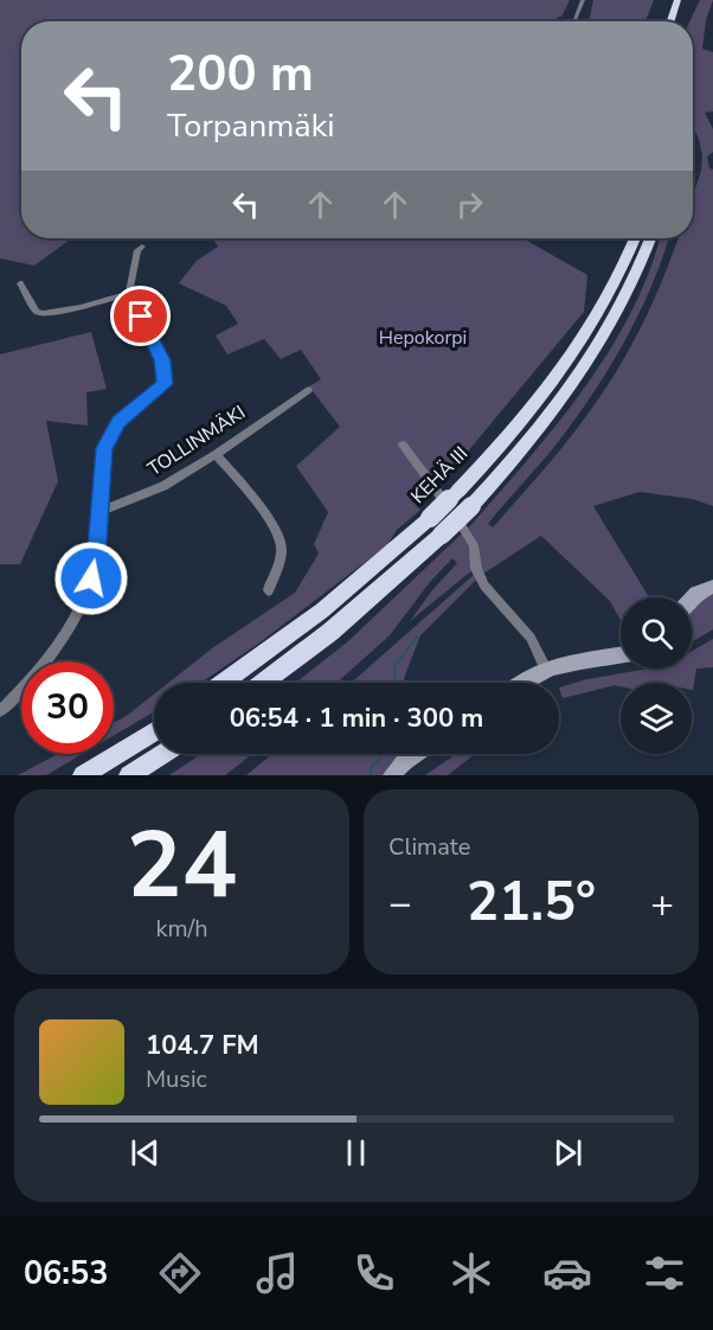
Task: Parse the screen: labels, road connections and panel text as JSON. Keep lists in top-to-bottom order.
{
  "streets": {
    "highway": ["KEHÄ III"],
    "street": ["TOLLINMÄKI"]
  },
  "parks": ["Hepokorpi"],
  "page": {
    "turn": ["200 m", "Torpanmäki"],
    "limit": "30",
    "trip": "06:54 · 1 min · 300 m",
    "tile": [
      ["24", "km/h"],
      "Climate"
    ],
    "heat": ["−", "21.5°", "+"],
    "song": ["104.7 FM", "Music"],
    "tabs": "06:53"
  }
}
